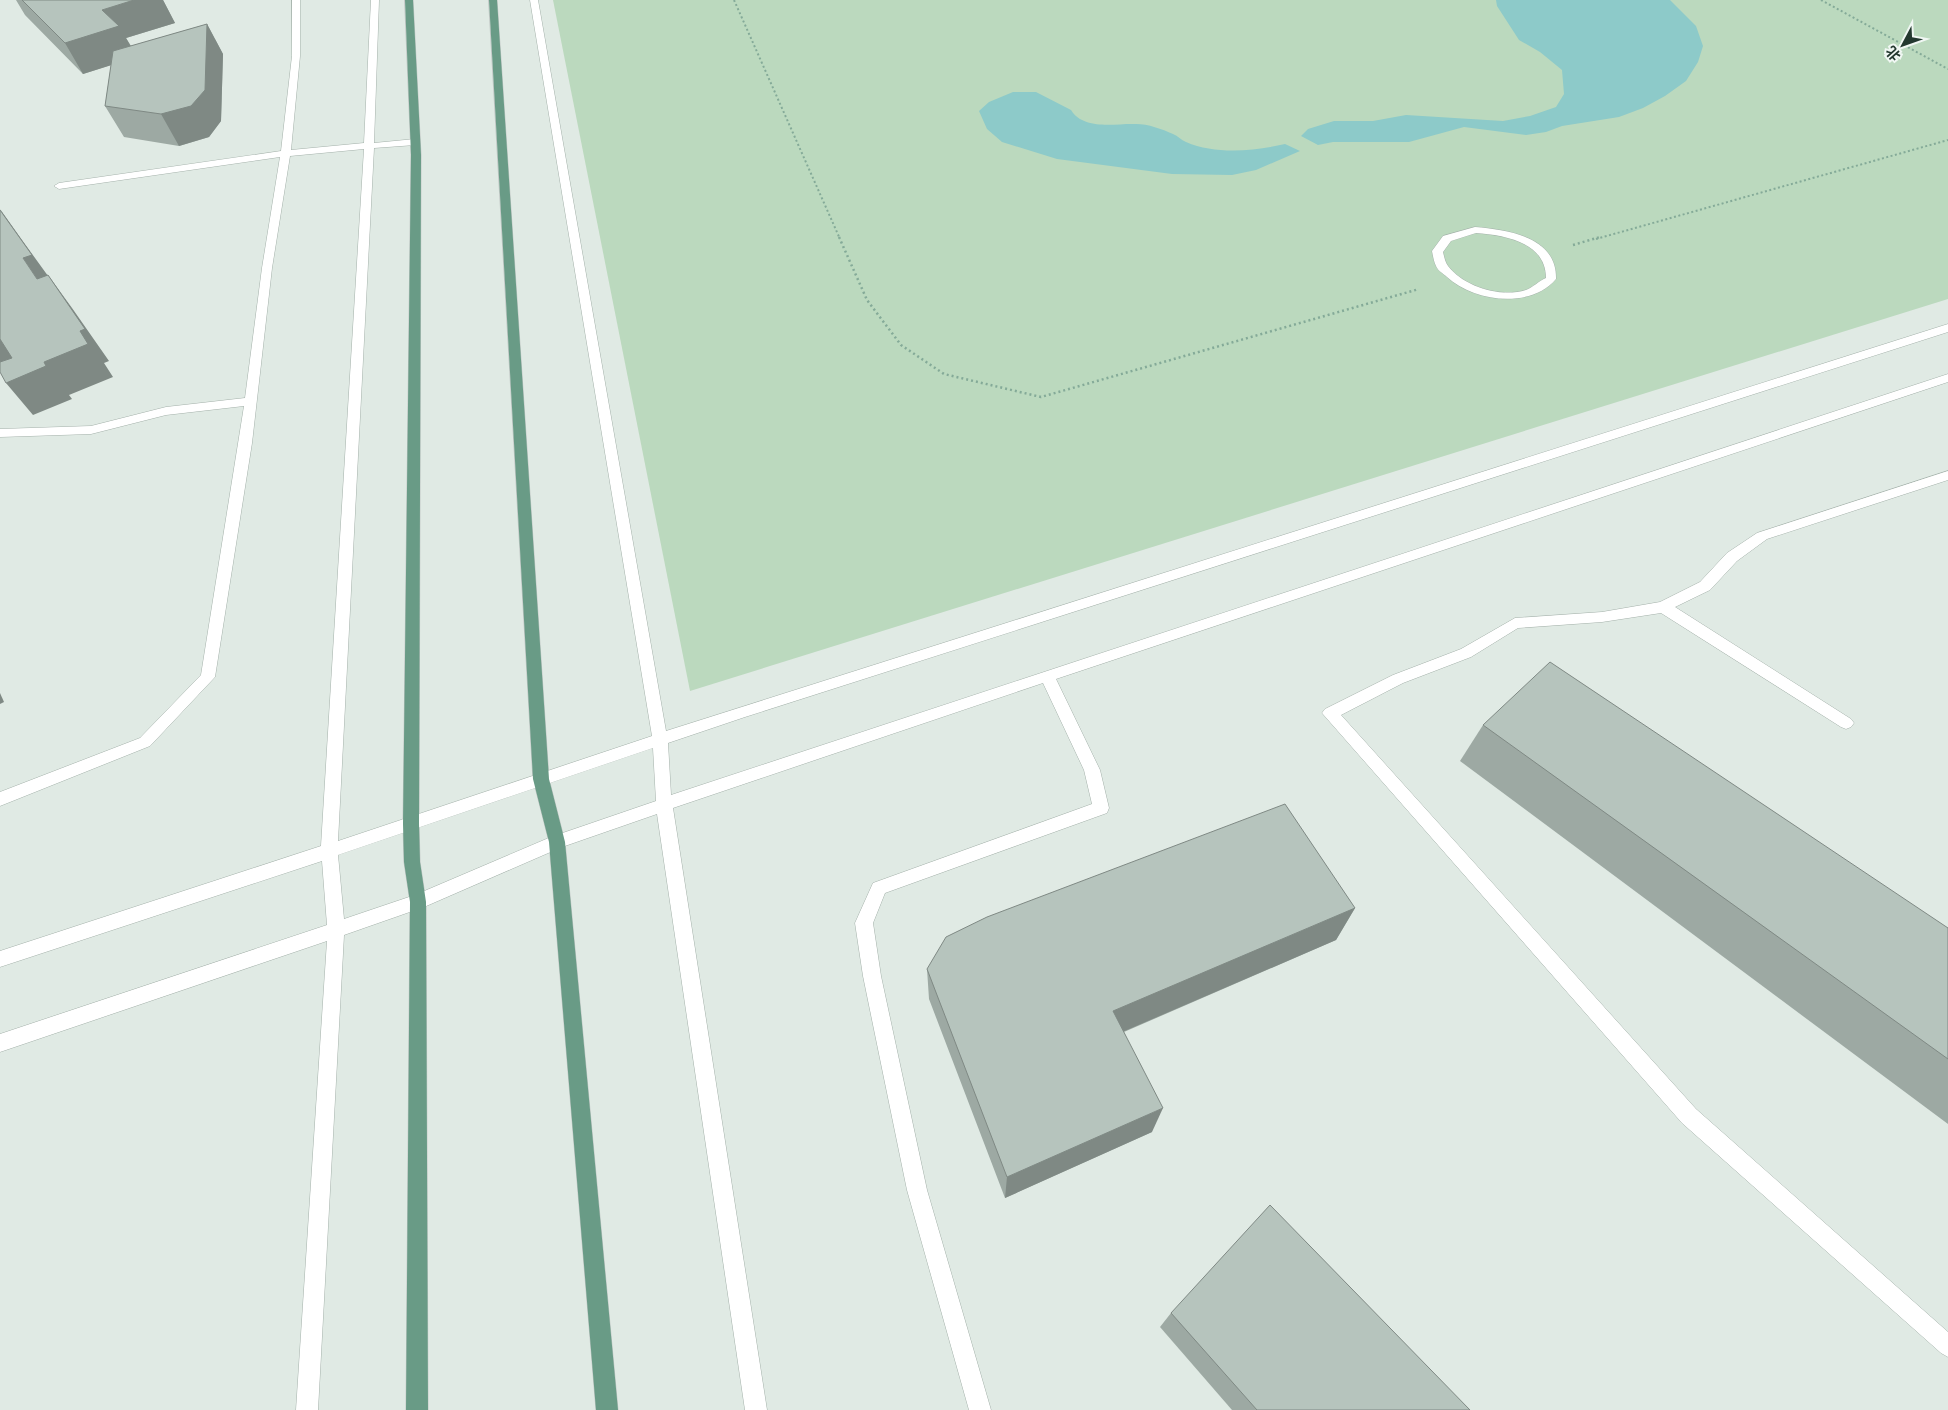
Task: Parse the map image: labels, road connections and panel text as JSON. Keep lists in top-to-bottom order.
{
  "north": "bottom left"
}
